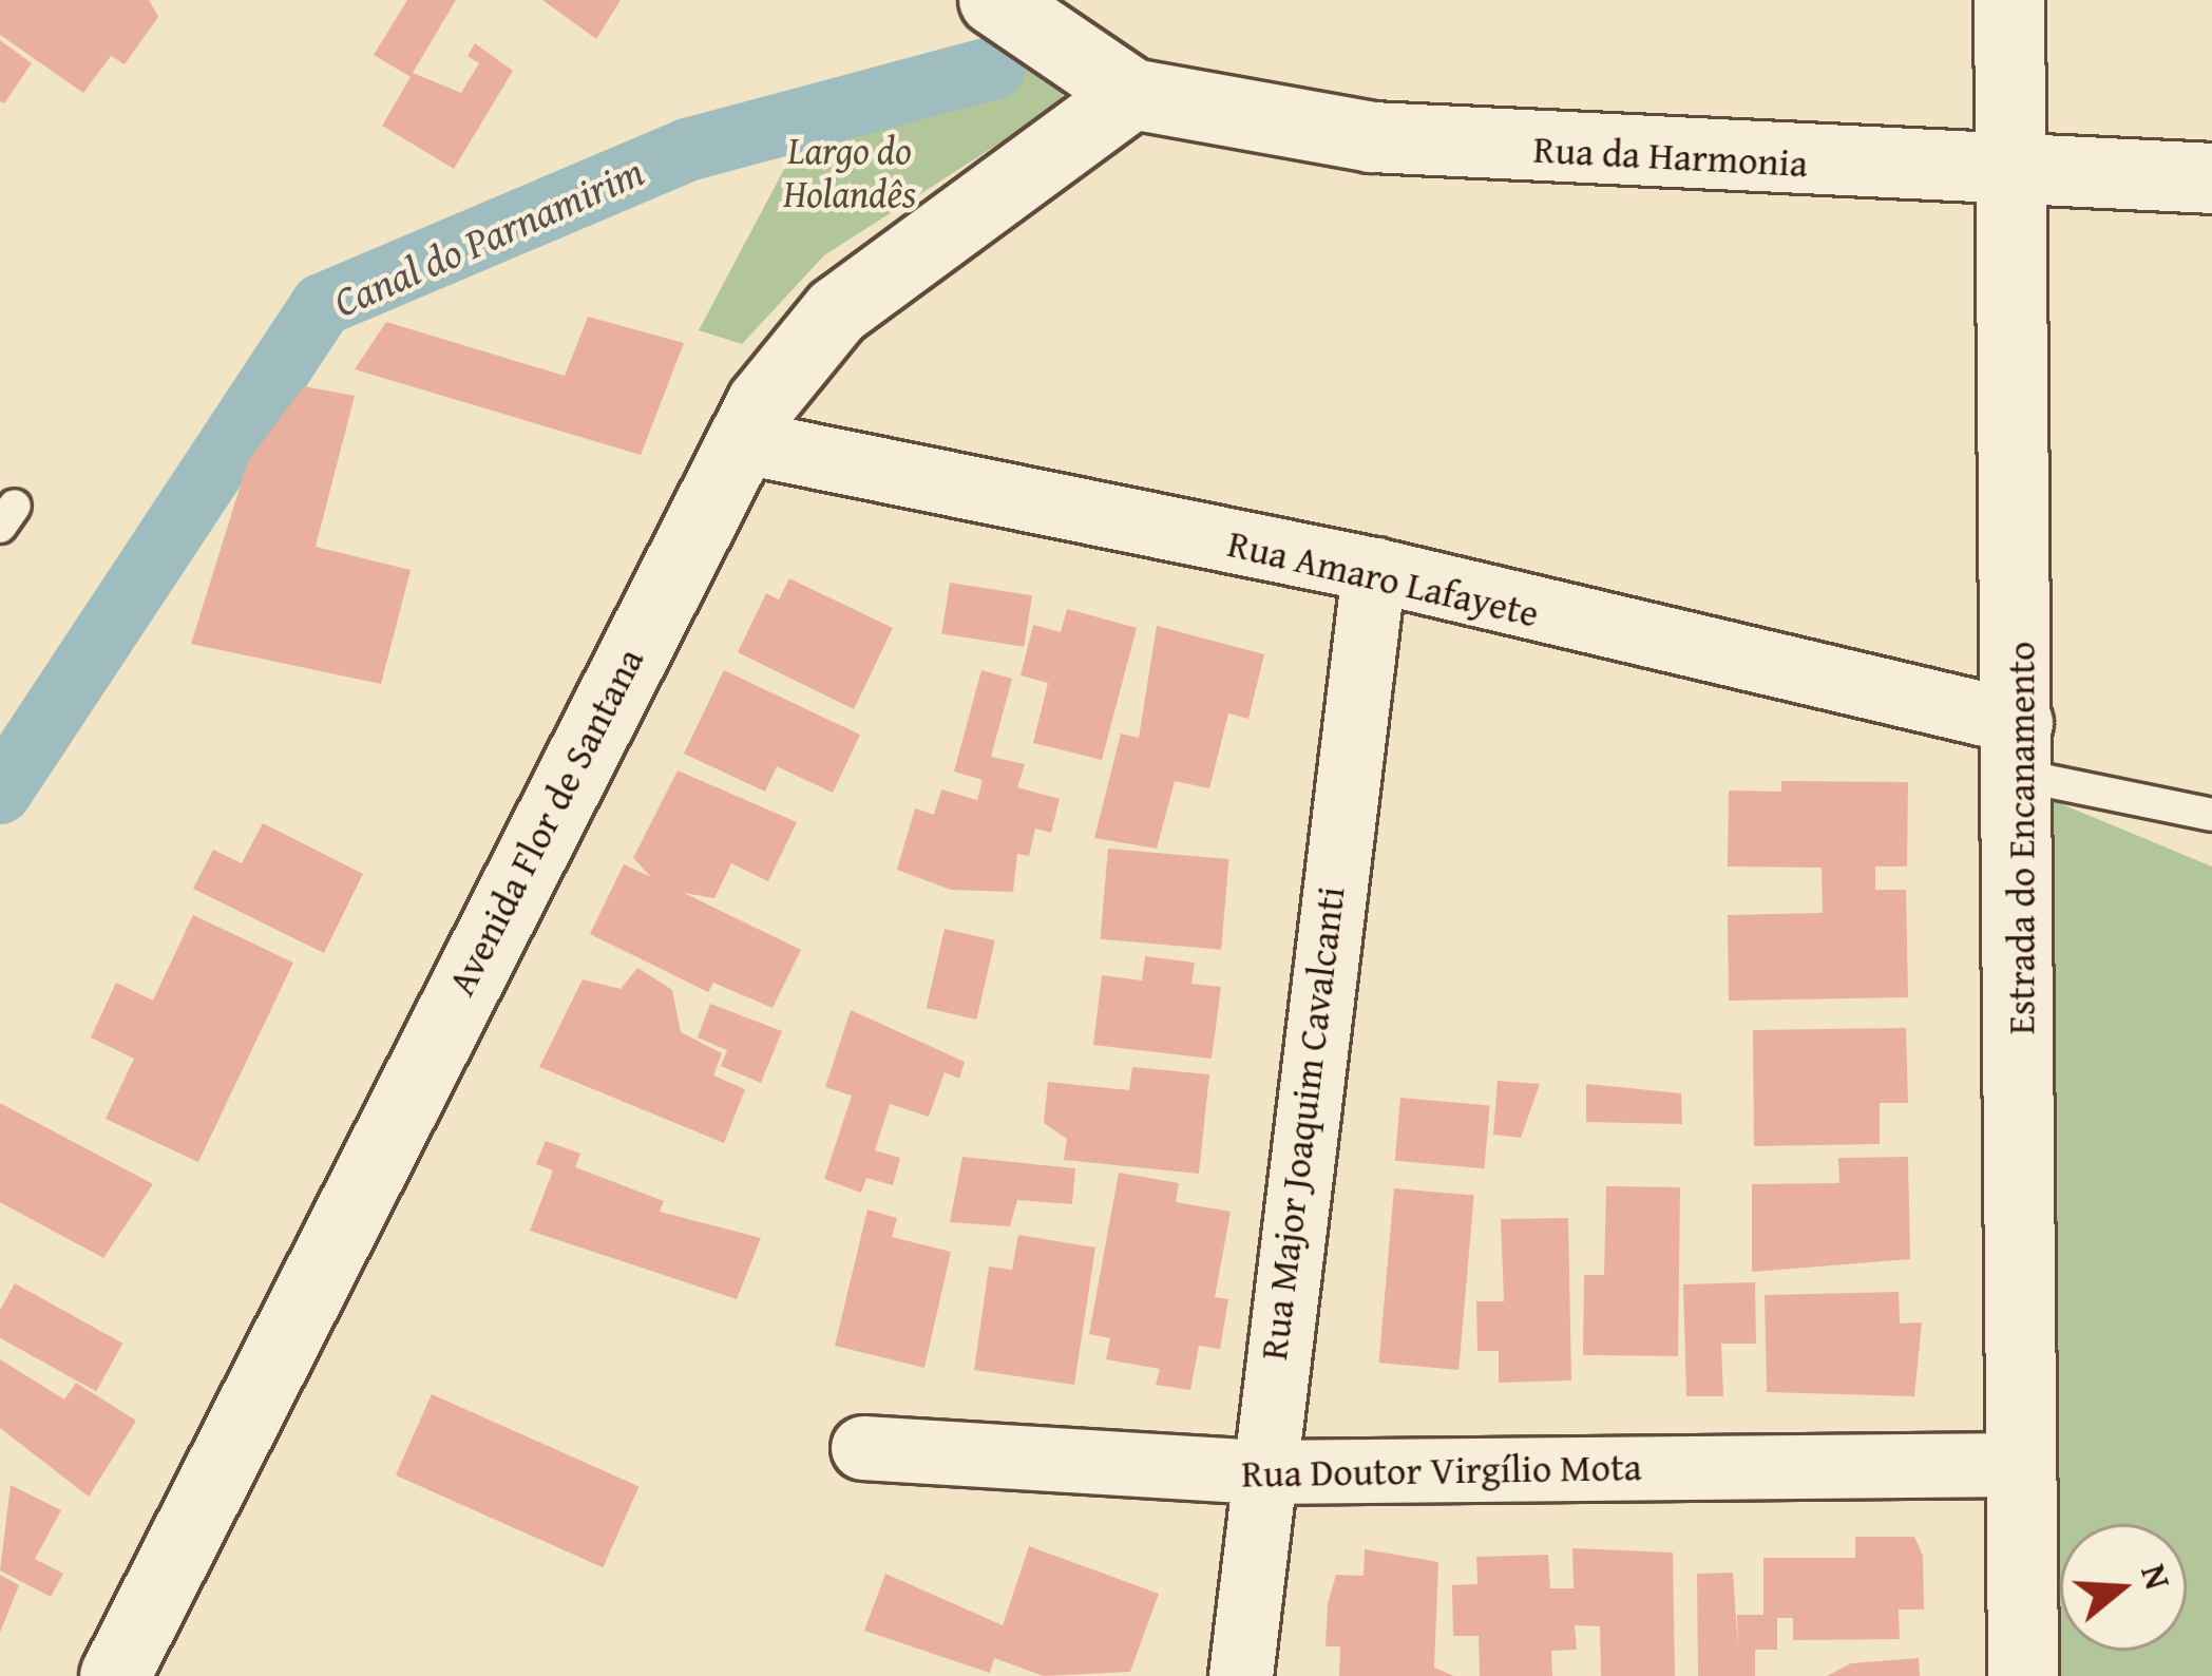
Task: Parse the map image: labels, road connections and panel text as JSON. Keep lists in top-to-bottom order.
{
  "streets": {
    "main road": ["Rua da Harmonia", "Avenida Flor de Santana", "Estrada do Encanamento"],
    "street": ["Rua Amaro Lafayete", "Rua Major Joaquim Cavalcanti", "Rua Doutor Virgílio Mota"]
  },
  "crossings": [
    ["Rua da Harmonia", "Avenida Flor de Santana"],
    ["Rua da Harmonia", "Estrada do Encanamento"],
    ["Rua Amaro Lafayete", "Avenida Flor de Santana"],
    ["Rua Amaro Lafayete", "Estrada do Encanamento"],
    ["Rua Amaro Lafayete", "Rua Major Joaquim Cavalcanti"],
    ["Estrada do Encanamento", "Rua Doutor Virgílio Mota"],
    ["Rua Major Joaquim Cavalcanti", "Rua Doutor Virgílio Mota"]
  ],
  "water": ["Canal do Parnamirim"],
  "parks": ["Largo do Holandês"],
  "north": "right"
}
